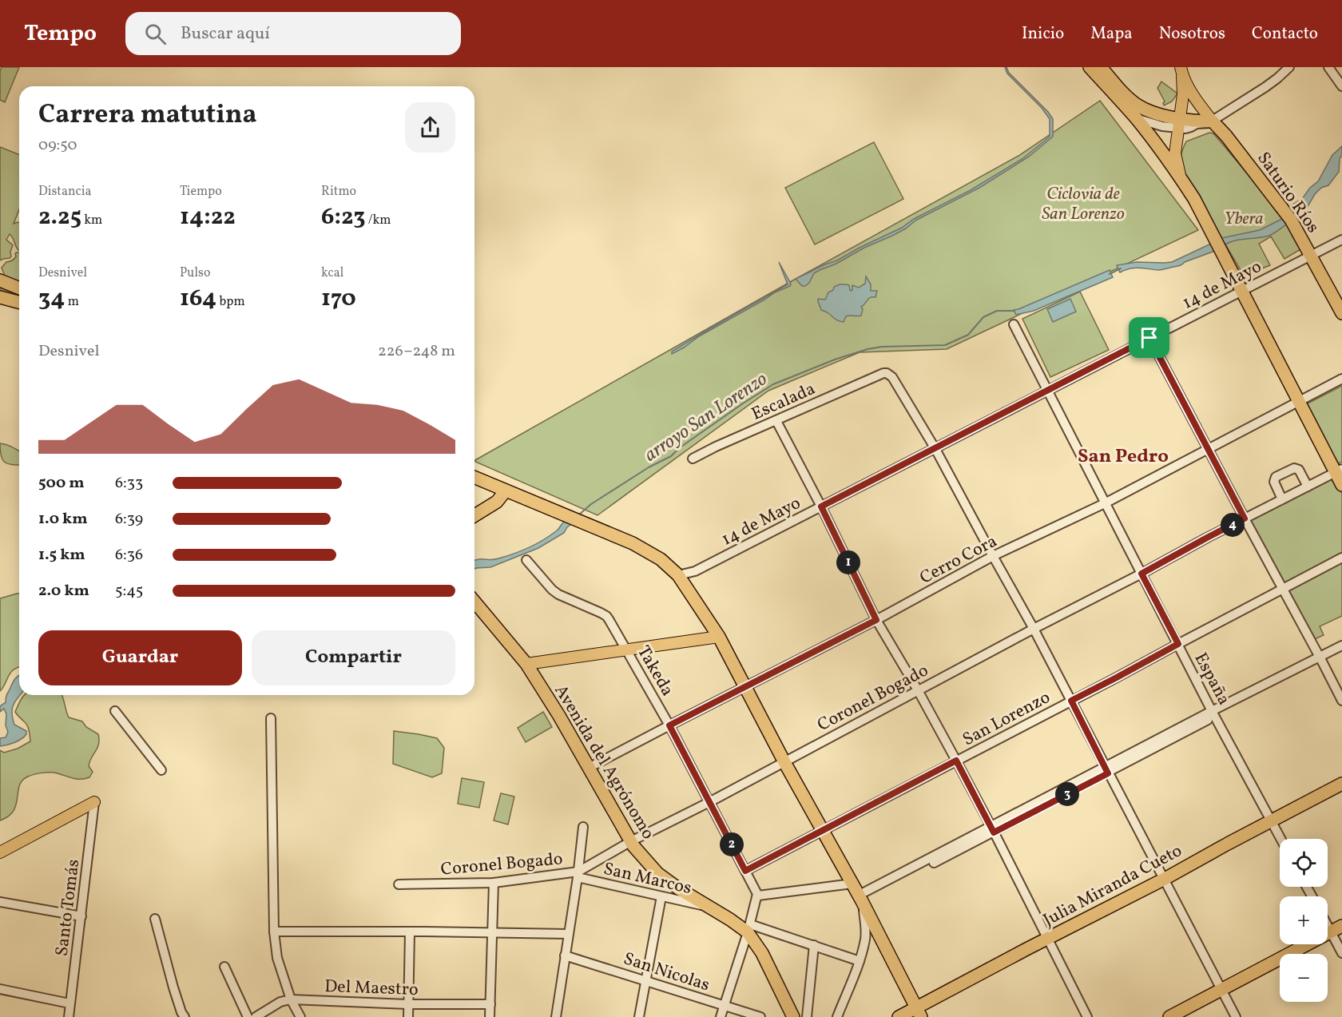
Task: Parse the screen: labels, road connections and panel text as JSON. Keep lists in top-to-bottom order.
{
  "streets": {
    "highway": ["Saturio Ríos", "Avenida del Agrónomo", "Julia Miranda Cueto"],
    "street": [
      "14 de Mayo",
      "Escalada",
      "Cerro Cora",
      "Takeda",
      "España",
      "Coronel Bogado",
      "San Lorenzo",
      "San Marcos",
      "Santo Tomás",
      "San Nicolas",
      "Del Maestro"
    ]
  },
  "crossings": [
    ["Saturio Ríos", "14 de Mayo"],
    ["14 de Mayo", "Escalada"],
    ["14 de Mayo", "España"],
    ["Cerro Cora", "Takeda"],
    ["Cerro Cora", "España"],
    ["Cerro Cora", "Avenida del Agrónomo"],
    ["Takeda", "Coronel Bogado"],
    ["Takeda", "San Lorenzo"],
    ["España", "Coronel Bogado"],
    ["España", "San Lorenzo"],
    ["España", "Julia Miranda Cueto"],
    ["Coronel Bogado", "Avenida del Agrónomo"],
    ["Coronel Bogado", "San Marcos"],
    ["Avenida del Agrónomo", "San Marcos"]
  ],
  "districts": ["San Pedro"],
  "water": ["arroyo San Lorenzo"],
  "parks": ["Ciclovia de San Lorenzo", "Ybera"],
  "page": {
    "header": "Tempo",
    "search": "Buscar aquí",
    "nav": [
      "Inicio",
      "Mapa",
      "Nosotros",
      "Contacto"
    ],
    "heading": ["Carrera matutina", "09:50"],
    "stats": [
      ["Distancia", "2.25 km"],
      ["Tiempo", "14:22"],
      ["Ritmo", "6:23 /km"],
      ["Desnivel", "34 m"],
      ["Pulso", "164 bpm"],
      ["kcal", "170"]
    ],
    "chart": ["Desnivel", "226–248 m"],
    "list": [
      {
        "name": "500 m",
        "note": "6:33"
      },
      {
        "name": "1.0 km",
        "note": "6:39"
      },
      {
        "name": "1.5 km",
        "note": "6:36"
      },
      {
        "name": "2.0 km",
        "note": "5:45"
      }
    ],
    "pins": [
      "4",
      "1",
      "3",
      "2"
    ],
    "buttons": ["Guardar", "Compartir"],
    "map_buttons": ["+", "−"]
  }
}
